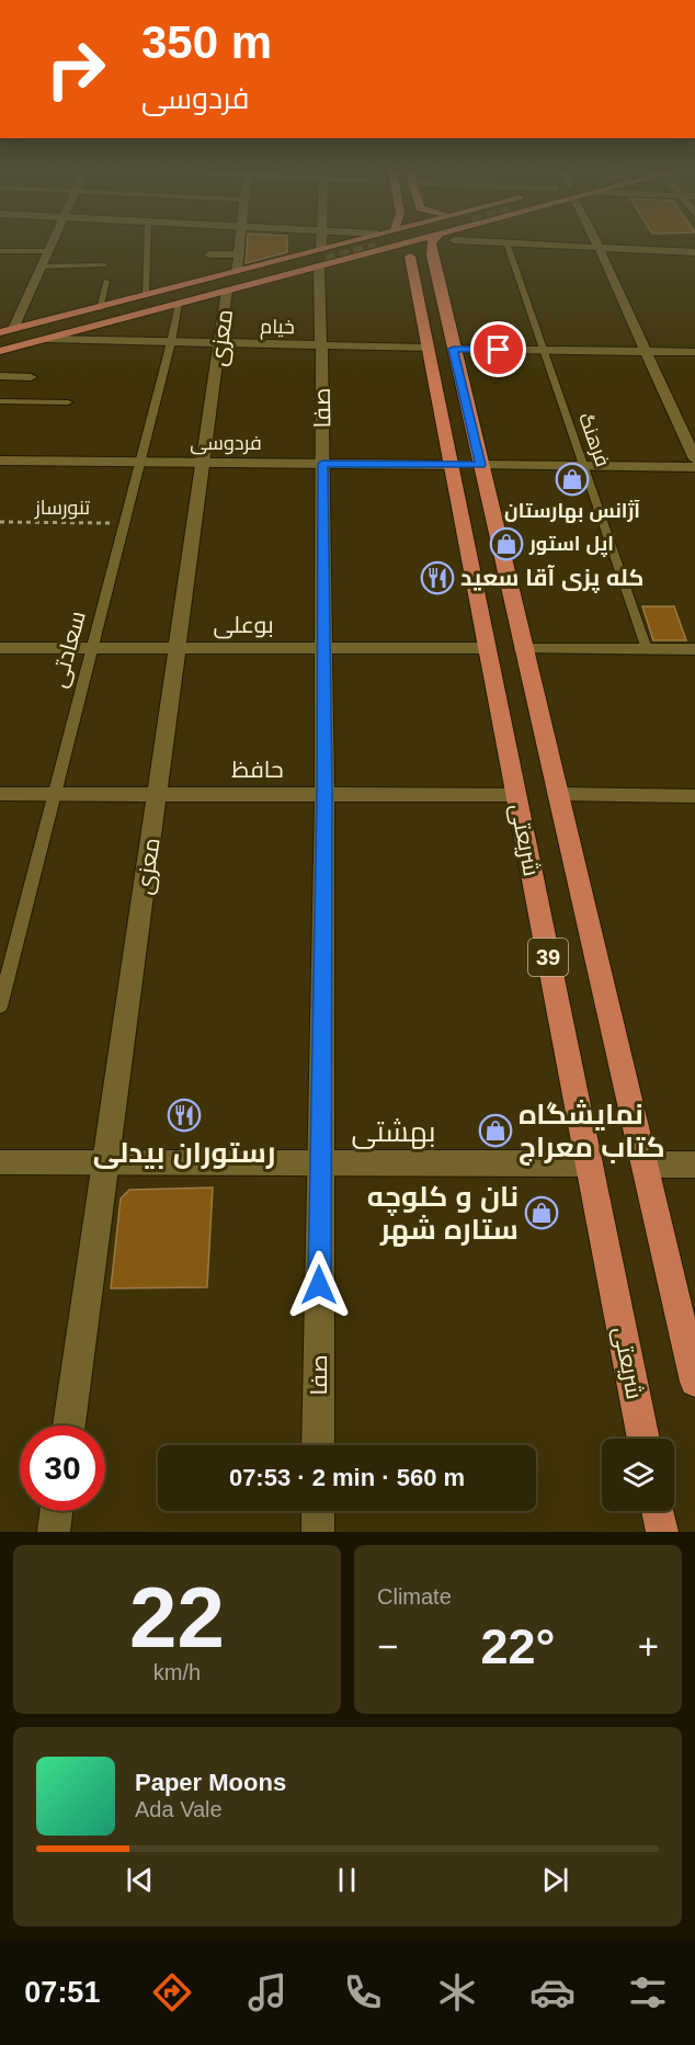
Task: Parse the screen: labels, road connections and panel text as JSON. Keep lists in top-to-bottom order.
{
  "streets": {
    "main road": ["شریعتی", "39"],
    "street": [
      "خیام",
      "معزی",
      "صفا",
      "فردوسی",
      "بوعلی",
      "حافظ",
      "بهشتی"
    ],
    "lane": ["فرهنگ", "سعادتی"],
    "path": ["تنورساز"]
  },
  "crossings": [
    ["خیام", "معزی"],
    ["خیام", "صفا"],
    ["خیام", "سعادتی"],
    ["خیام", "شریعتی"],
    ["معزی", "فردوسی"],
    ["معزی", "بوعلی"],
    ["معزی", "حافظ"],
    ["معزی", "بهشتی"],
    ["صفا", "فردوسی"],
    ["صفا", "بوعلی"],
    ["صفا", "حافظ"],
    ["صفا", "بهشتی"],
    ["فردوسی", "سعادتی"],
    ["فردوسی", "شریعتی"],
    ["تنورساز", "سعادتی"],
    ["بوعلی", "سعادتی"],
    ["بوعلی", "شریعتی"],
    ["سعادتی", "حافظ"],
    ["حافظ", "شریعتی"],
    ["شریعتی", "بهشتی"]
  ],
  "places": {
    "shop": [
      "آژانس بهارستان",
      "اپل استور",
      "نمایشگاه کتاب معراج",
      "نان و کلوچه ستاره شهر"
    ],
    "restaurant": ["کله پزی آقا سعید", "رستوران بیدلی"]
  },
  "page": {
    "turn": ["350 m", "فردوسی"],
    "limit": "30",
    "trip": "07:53 · 2 min · 560 m",
    "tile": [
      ["22", "km/h"],
      "Climate"
    ],
    "heat": ["−", "22°", "+"],
    "song": ["Paper Moons", "Ada Vale"],
    "tabs": "07:51"
  }
}
